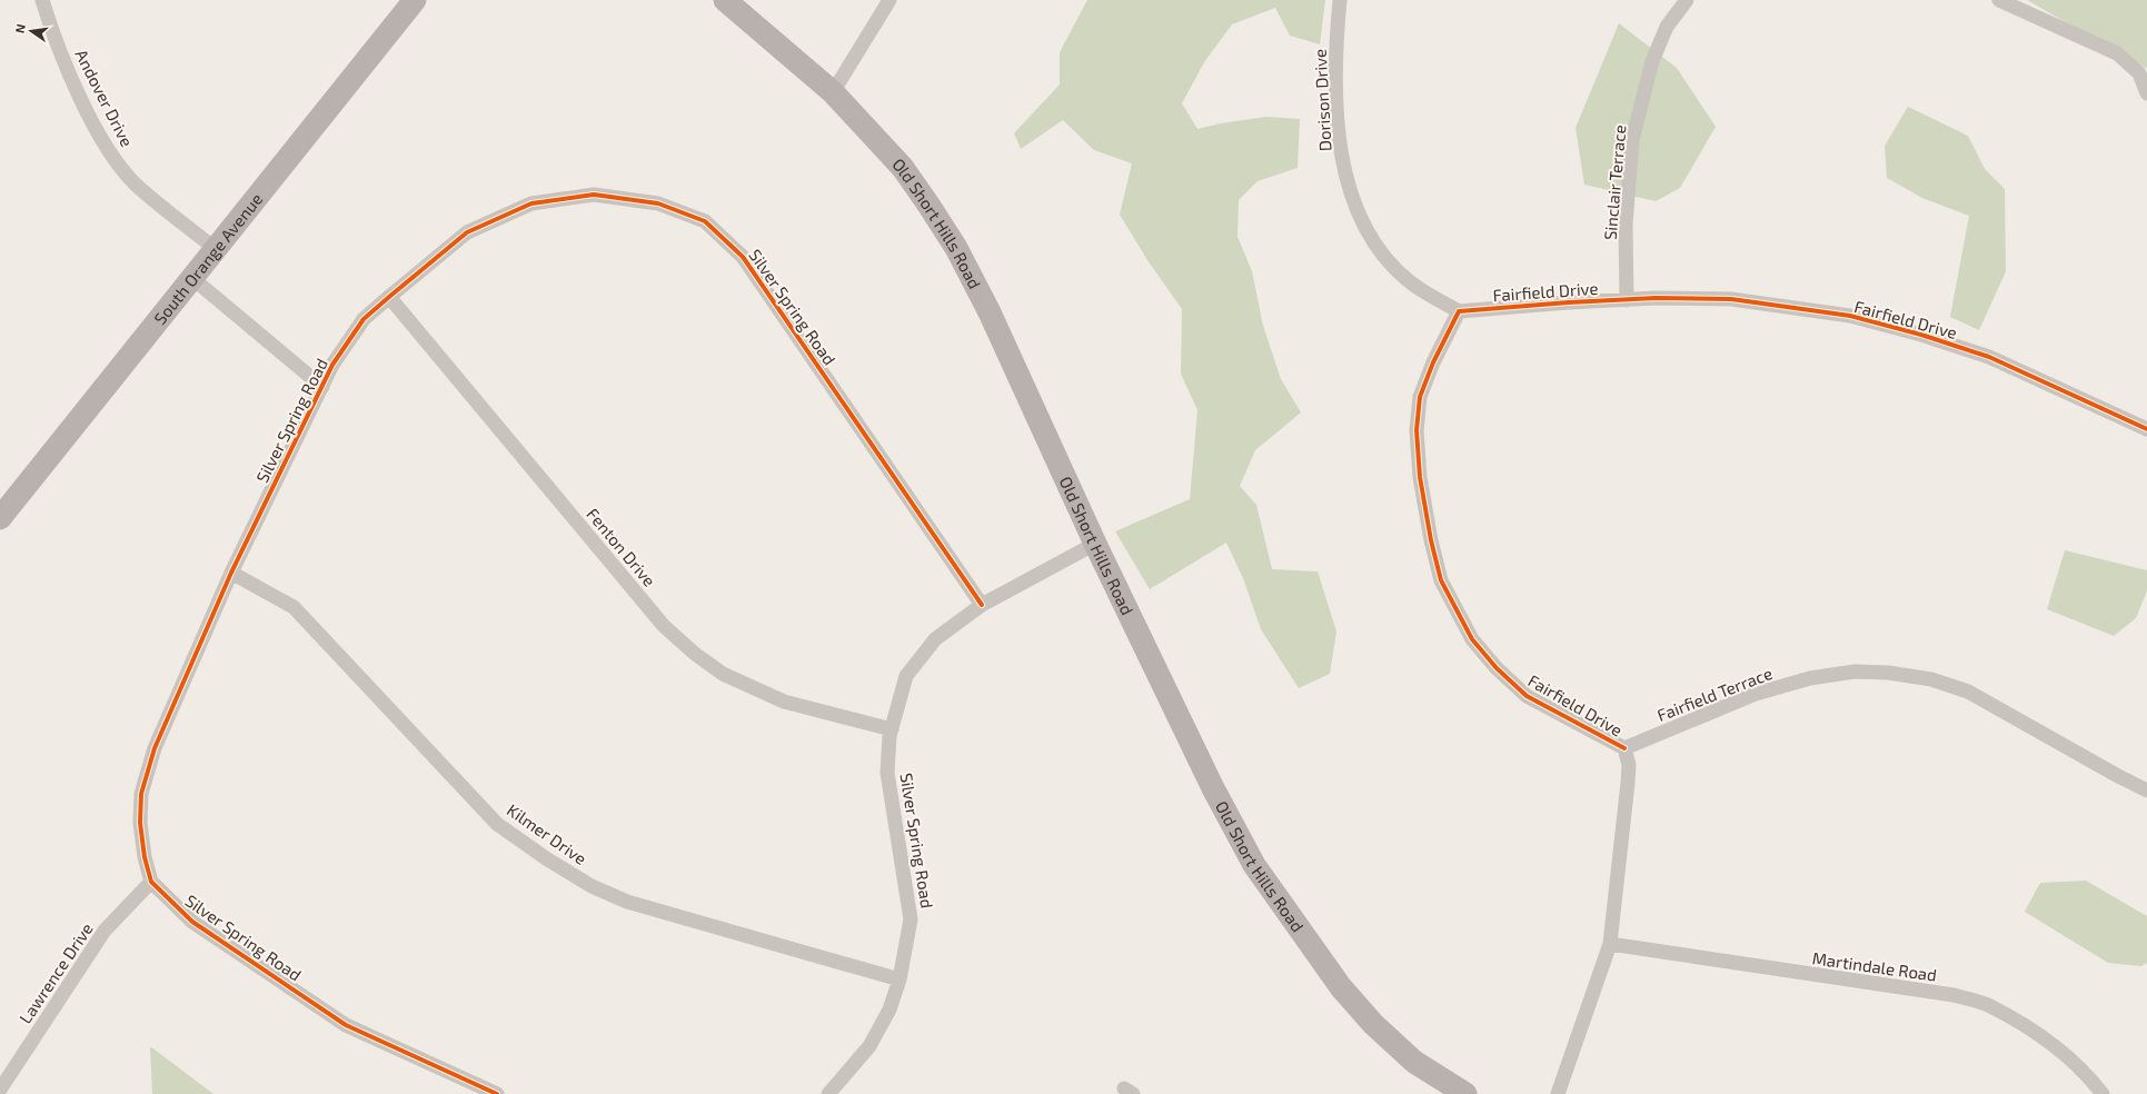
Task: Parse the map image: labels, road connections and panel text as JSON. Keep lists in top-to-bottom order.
{
  "streets": {
    "main road": ["Old Short Hills Road", "South Orange Avenue"],
    "street": [
      "Andover Drive",
      "Dorison Drive",
      "Sinclair Terrace",
      "Fairfield Drive",
      "Silver Spring Road",
      "Fenton Drive",
      "Fairfield Terrace",
      "Kilmer Drive",
      "Martindale Road",
      "Lawrence Drive"
    ]
  },
  "crossings": [
    ["Andover Drive", "South Orange Avenue"],
    ["Dorison Drive", "Fairfield Drive"],
    ["Sinclair Terrace", "Fairfield Drive"],
    ["Old Short Hills Road", "Silver Spring Road"],
    ["Fairfield Drive", "Fairfield Terrace"],
    ["Silver Spring Road", "Fenton Drive"],
    ["Silver Spring Road", "Kilmer Drive"],
    ["Silver Spring Road", "Lawrence Drive"]
  ],
  "north": "left"
}
